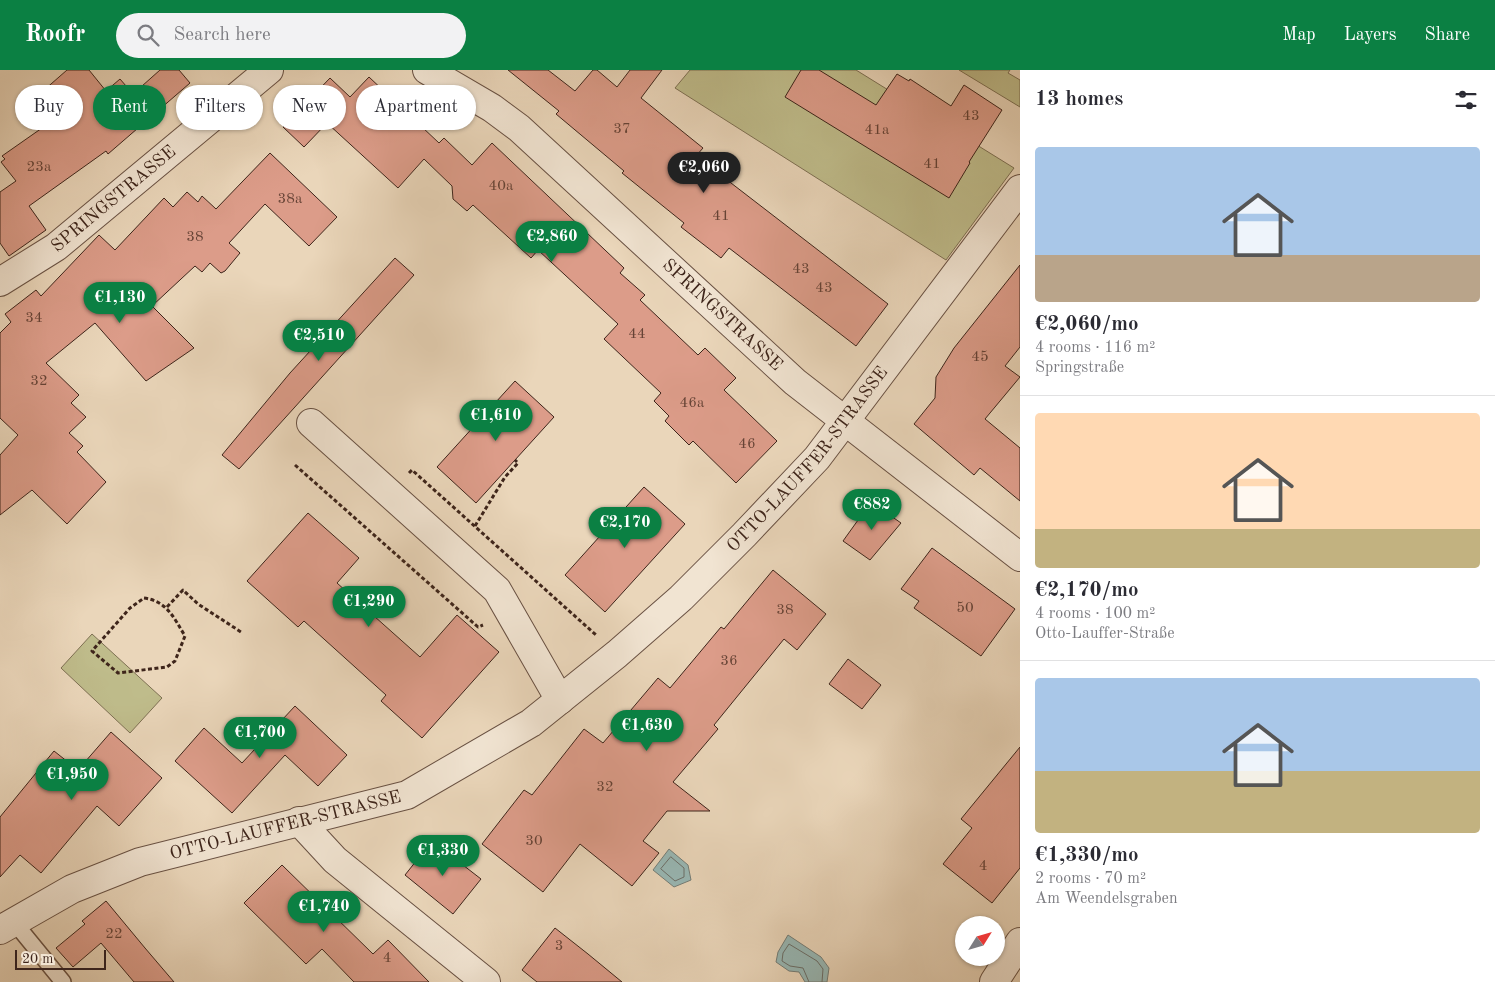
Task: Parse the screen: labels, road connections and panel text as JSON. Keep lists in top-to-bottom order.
{
  "streets": {
    "street": ["SPRINGSTRASSE", "OTTO-LAUFFER-STRASSE"]
  },
  "crossings": [
    ["SPRINGSTRASSE", "OTTO-LAUFFER-STRASSE"]
  ],
  "house_numbers": [
    "43",
    "37",
    "41a",
    "41",
    "23a",
    "40a",
    "38a",
    "41",
    "38",
    "43",
    "43",
    "34",
    "44",
    "45",
    "32",
    "46a",
    "46",
    "50",
    "38",
    "36",
    "32",
    "30",
    "4",
    "22",
    "3",
    "4"
  ],
  "scale_bar": "20 m",
  "north": "top right",
  "page": {
    "header": "Roofr",
    "search": "Search here",
    "nav": ["Map", "Layers", "Share"],
    "heading": "13 homes",
    "chip": [
      "Buy",
      "Rent",
      "Filters",
      "New",
      "Apartment"
    ],
    "list": [
      {
        "name": "€2,060/mo",
        "note": "4 rooms · 116 m² · Springstraße"
      },
      {
        "name": "€2,170/mo",
        "note": "4 rooms · 100 m² · Otto-Lauffer-Straße"
      },
      {
        "name": "€1,330/mo",
        "note": "2 rooms · 70 m² · Am Weendelsgraben"
      }
    ],
    "price": [
      "€2,060",
      "€2,860",
      "€1,130",
      "€2,510",
      "€1,610",
      "€882",
      "€2,170",
      "€1,290",
      "€1,630",
      "€1,700",
      "€1,950",
      "€1,330",
      "€1,740"
    ],
    "scale": "20 m"
  }
}
